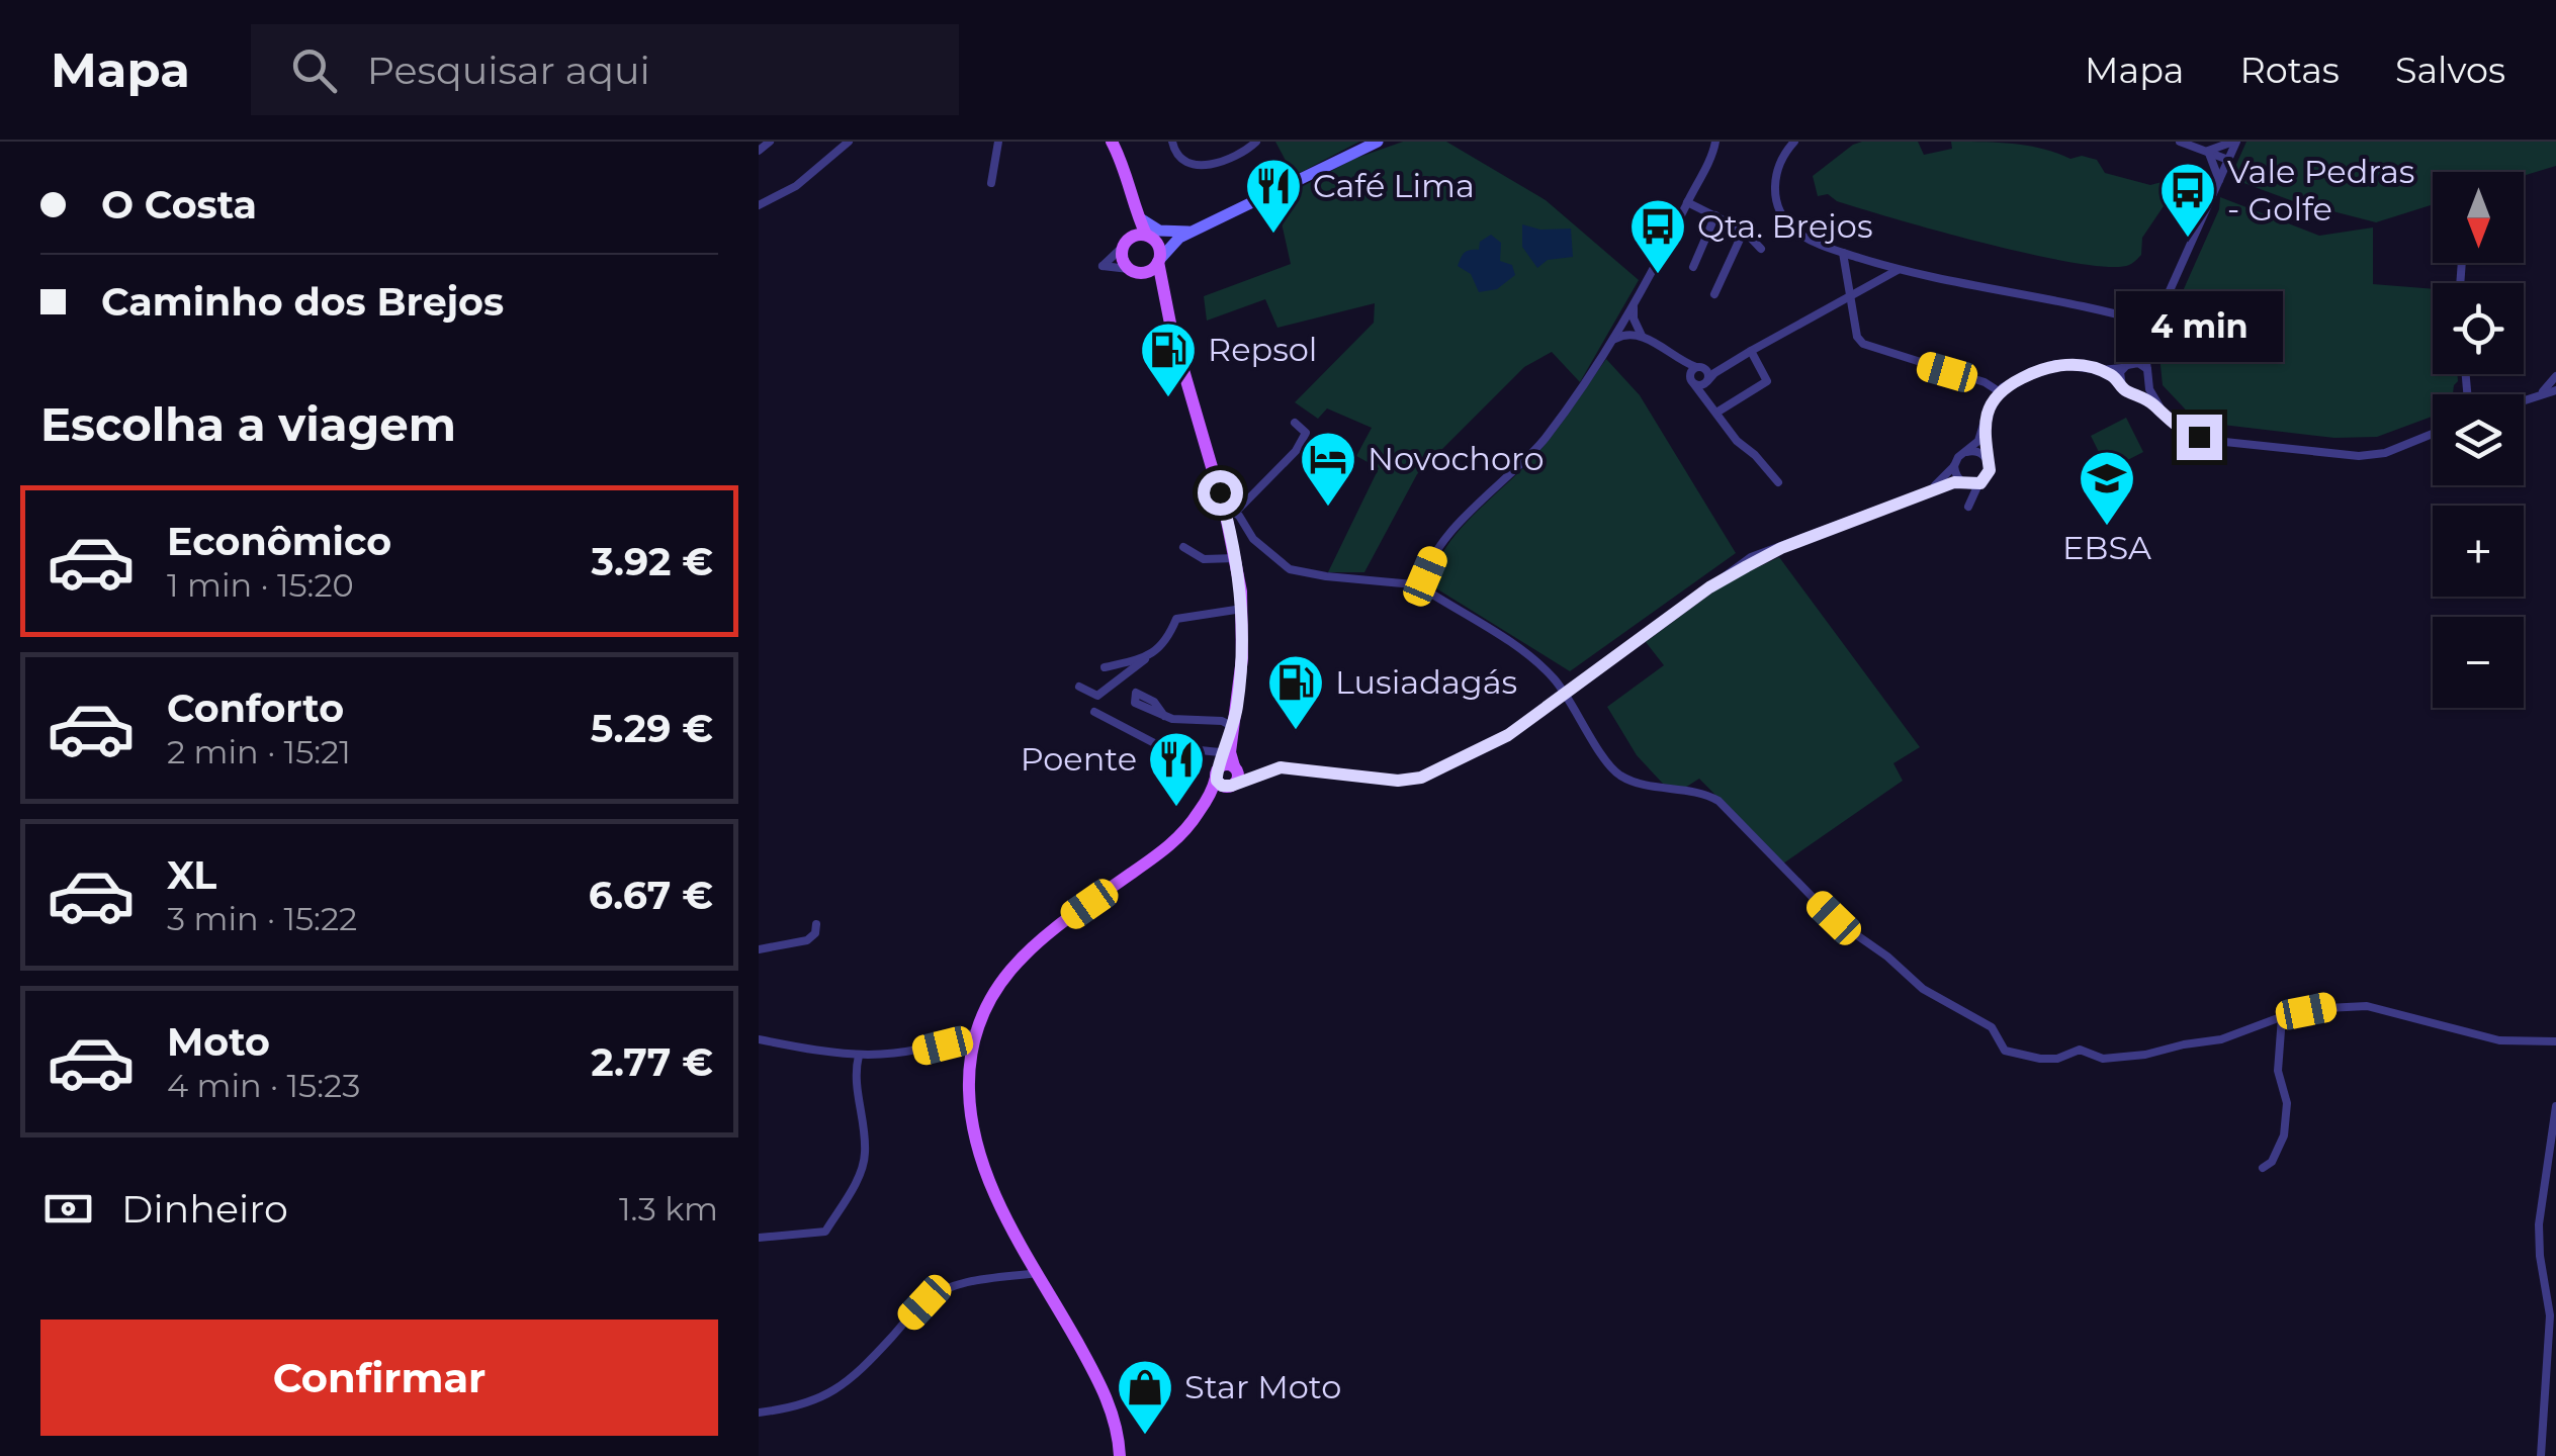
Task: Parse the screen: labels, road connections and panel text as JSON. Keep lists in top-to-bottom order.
{
  "places": {
    "restaurant": ["Café Lima", "Poente"],
    "bus stop": ["Vale Pedras - Golfe", "Qta. Brejos"],
    "fuel station": ["Repsol", "Lusiadagás"],
    "hotel": ["Novochoro"],
    "school or university": ["EBSA"],
    "shop": ["Star Moto"]
  },
  "north": "bottom",
  "page": {
    "header": "Mapa",
    "search": "Pesquisar aqui",
    "nav": ["Mapa", "Rotas", "Salvos"],
    "banner": ["O Costa", "Caminho dos Brejos"],
    "map_buttons": ["+", "−"],
    "bubble": "4 min",
    "heading": "Escolha a viagem",
    "list": [
      {
        "name": "Econômico",
        "note": "1 min · 15:20",
        "value": "3.92 €"
      },
      {
        "name": "Conforto",
        "note": "2 min · 15:21",
        "value": "5.29 €"
      },
      {
        "name": "XL",
        "note": "3 min · 15:22",
        "value": "6.67 €"
      },
      {
        "name": "Moto",
        "note": "4 min · 15:23",
        "value": "2.77 €"
      }
    ],
    "pay": ["Dinheiro", "1.3 km"],
    "buttons": "Confirmar"
  }
}
